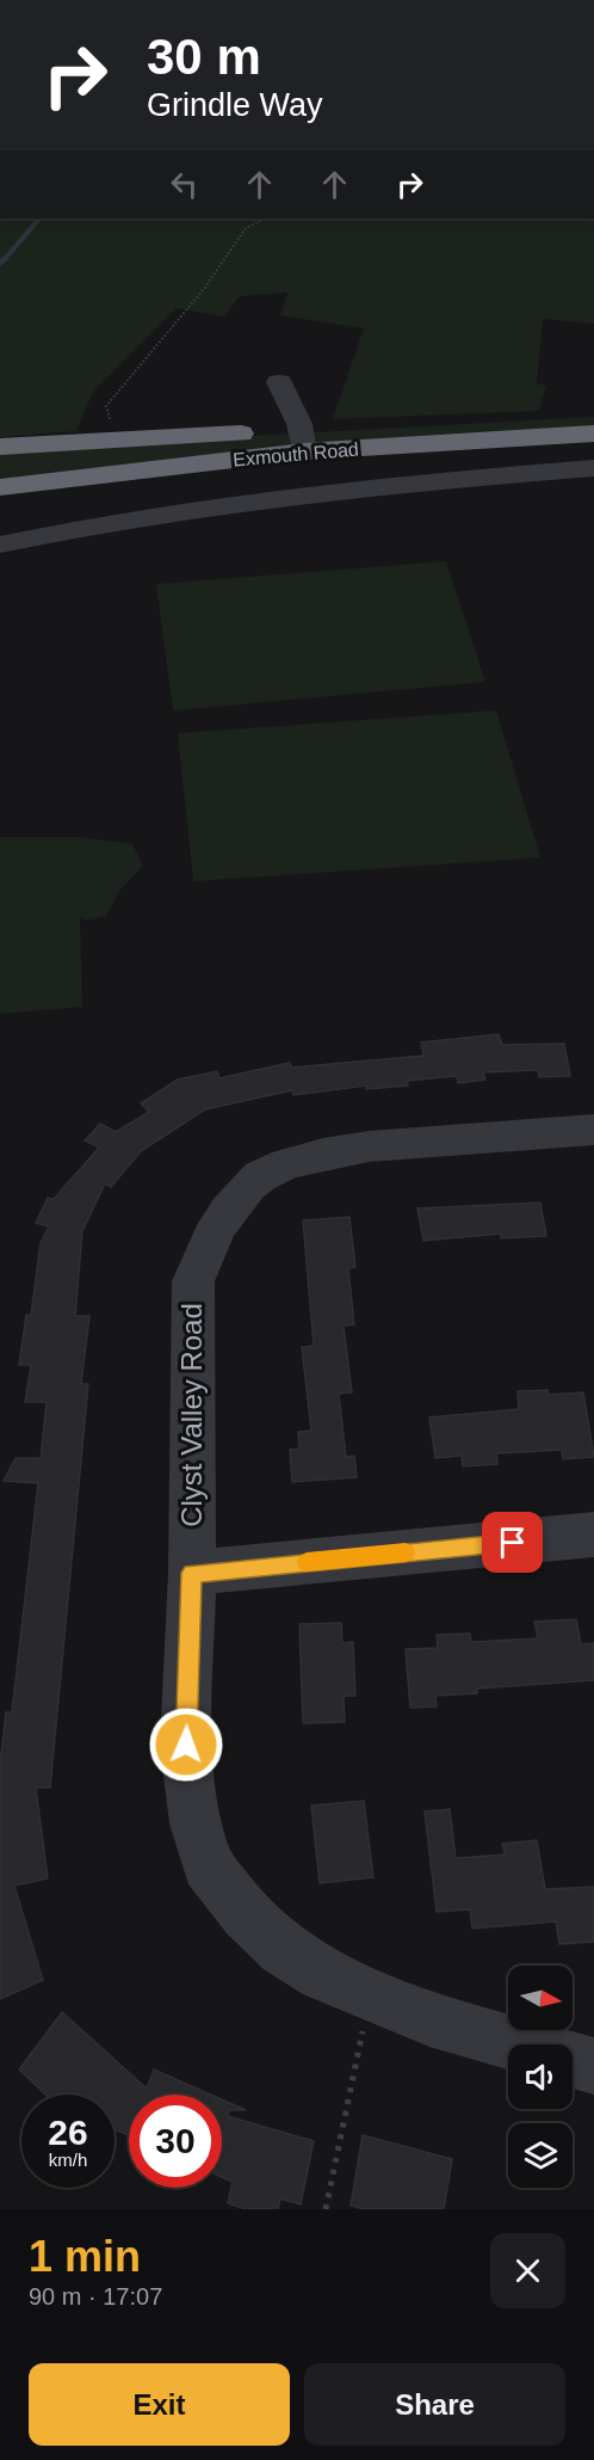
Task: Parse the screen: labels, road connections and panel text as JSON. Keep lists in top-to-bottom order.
{
  "streets": {
    "highway": ["Exmouth Road"],
    "street": ["Clyst Valley Road"]
  },
  "north": "right",
  "page": {
    "turn": ["30 m", "Grindle Way"],
    "speed": "26 km/h",
    "limit": "30",
    "heading": ["1 min", "90 m · 17:07"],
    "buttons": ["Exit", "Share"]
  }
}
